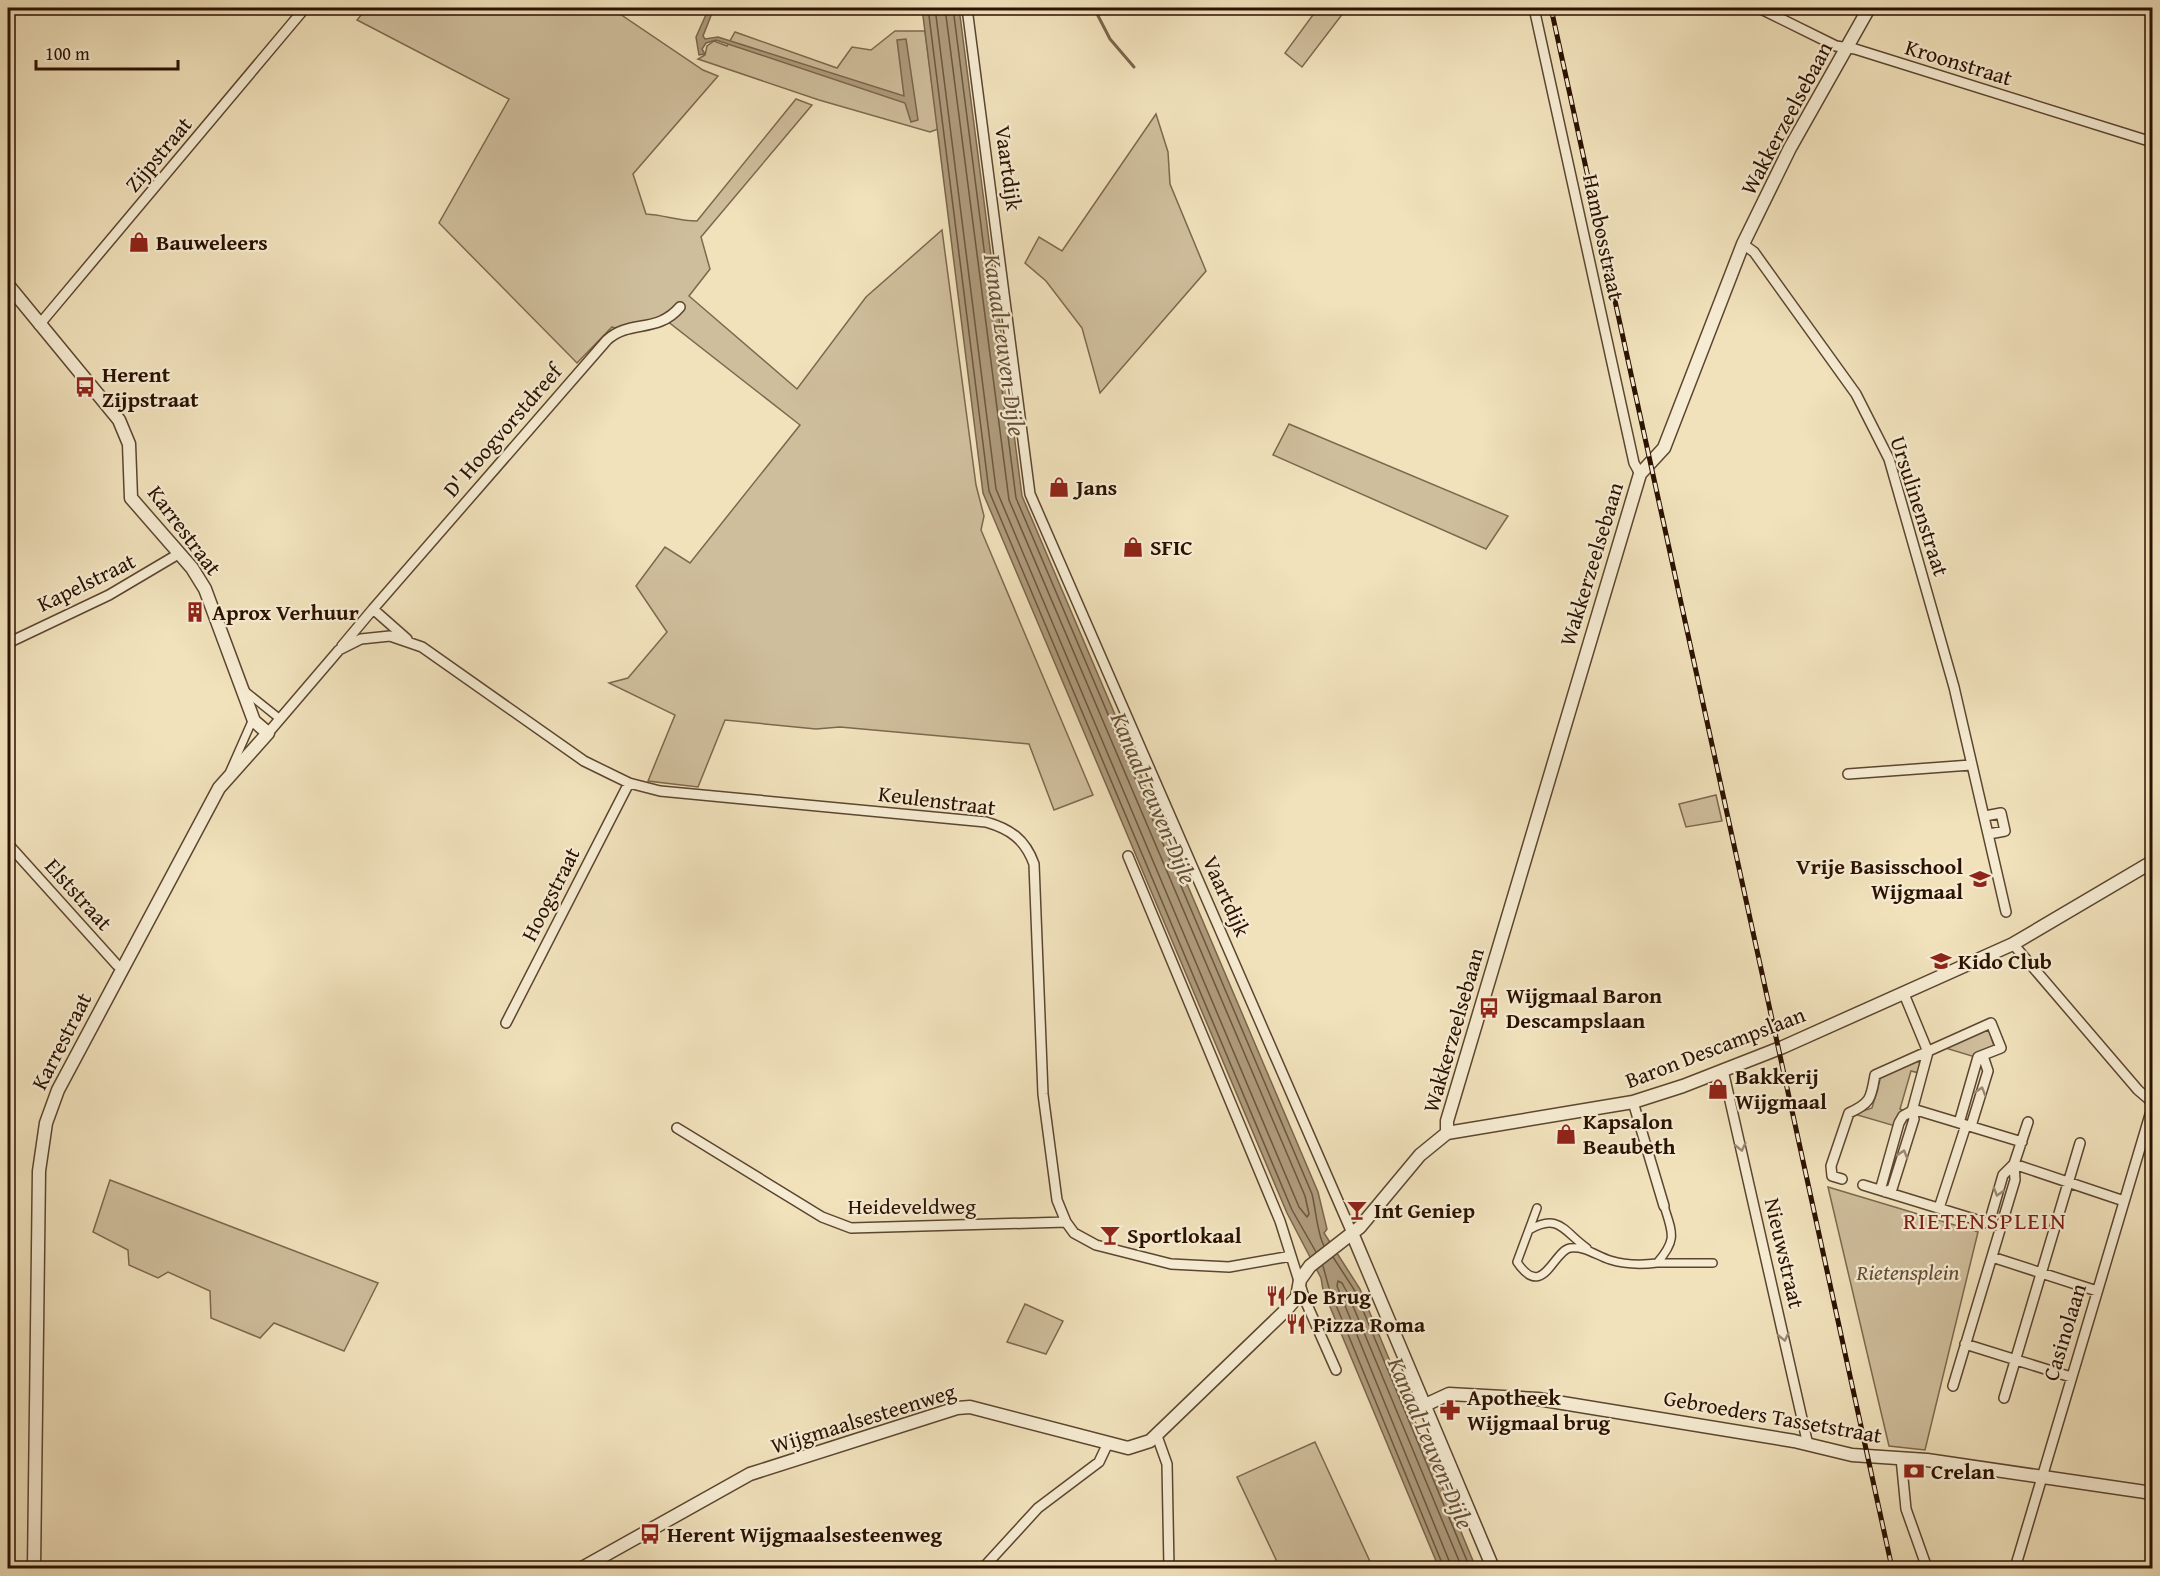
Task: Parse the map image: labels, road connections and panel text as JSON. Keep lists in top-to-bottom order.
{
  "streets": {
    "street": [
      "Kroonstraat",
      "Wakkerzeelsebaan",
      "Zijpstraat",
      "Vaartdijk",
      "Hambosstraat",
      "D' Hoogvorstdreef",
      "Ursulinenstraat",
      "Karrestraat",
      "Kapelstraat",
      "Keulenstraat",
      "Elststraat",
      "Hoogstraat",
      "Baron Descampslaan",
      "Heideveldweg",
      "Nieuwstraat",
      "Casinolaan",
      "Gebroeders Tassetstraat",
      "Wijgmaalsesteenweg"
    ]
  },
  "crossings": [
    ["Kroonstraat", "Wakkerzeelsebaan"],
    ["Wakkerzeelsebaan", "Hambosstraat"],
    ["Wakkerzeelsebaan", "Ursulinenstraat"],
    ["Wakkerzeelsebaan", "Baron Descampslaan"],
    ["Zijpstraat", "Karrestraat"],
    ["Vaartdijk", "Baron Descampslaan"],
    ["Vaartdijk", "Gebroeders Tassetstraat"],
    ["Vaartdijk", "Wijgmaalsesteenweg"],
    ["D' Hoogvorstdreef", "Keulenstraat"],
    ["Karrestraat", "Kapelstraat"],
    ["Karrestraat", "Keulenstraat"],
    ["Karrestraat", "Elststraat"],
    ["Keulenstraat", "Hoogstraat"],
    ["Keulenstraat", "Heideveldweg"],
    ["Baron Descampslaan", "Nieuwstraat"],
    ["Baron Descampslaan", "Wijgmaalsesteenweg"],
    ["Nieuwstraat", "Gebroeders Tassetstraat"],
    ["Casinolaan", "Gebroeders Tassetstraat"]
  ],
  "one_way": ["Nieuwstraat"],
  "districts": ["RIETENSPLEIN"],
  "water": ["Kanaal Leuven-Dijle"],
  "parks": ["Rietensplein"],
  "places": {
    "shop": [
      "Bauweleers",
      "Jans",
      "SFIC",
      "Bakkerij Wijgmaal",
      "Kapsalon Beaubeth"
    ],
    "bus stop": ["Herent Zijpstraat", "Wijgmaal Baron Descampslaan", "Herent Wijgmaalsesteenweg"],
    "building": ["Aprox Verhuur"],
    "school or university": ["Vrije Basisschool Wijgmaal", "Kido Club"],
    "bar": ["Int Geniep", "Sportlokaal"],
    "restaurant": ["De Brug", "Pizza Roma"],
    "pharmacy": ["Apotheek Wijgmaal brug"],
    "bank": ["Crelan"]
  },
  "scale_bar": "100 m"
}
